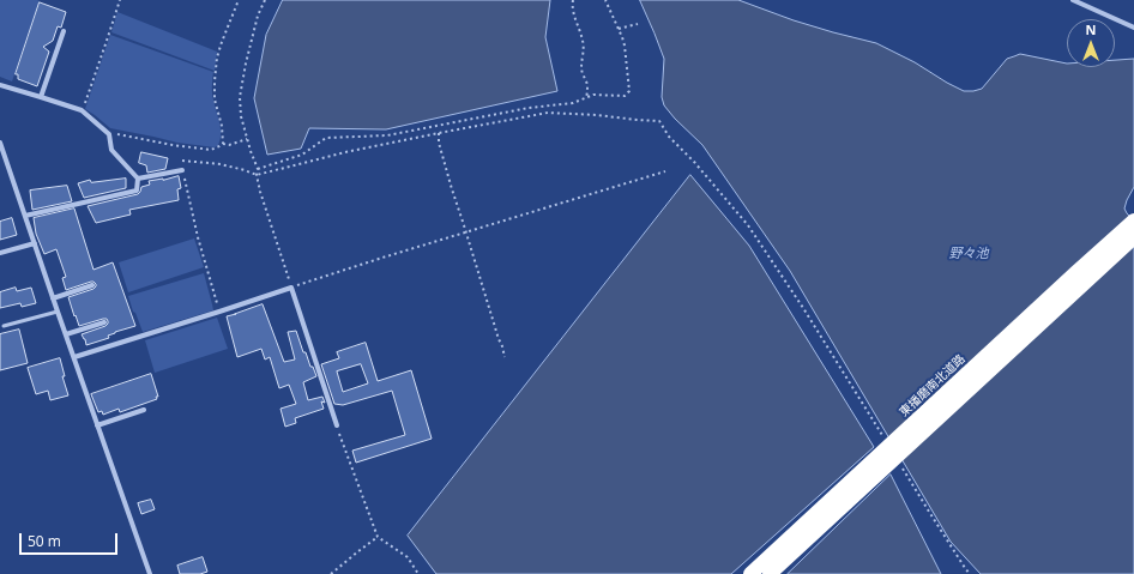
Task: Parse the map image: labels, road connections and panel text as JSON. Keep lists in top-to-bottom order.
{
  "streets": {
    "highway": ["東播磨南北道路"]
  },
  "water": ["野々池"],
  "scale_bar": "50 m",
  "north": "top"
}
